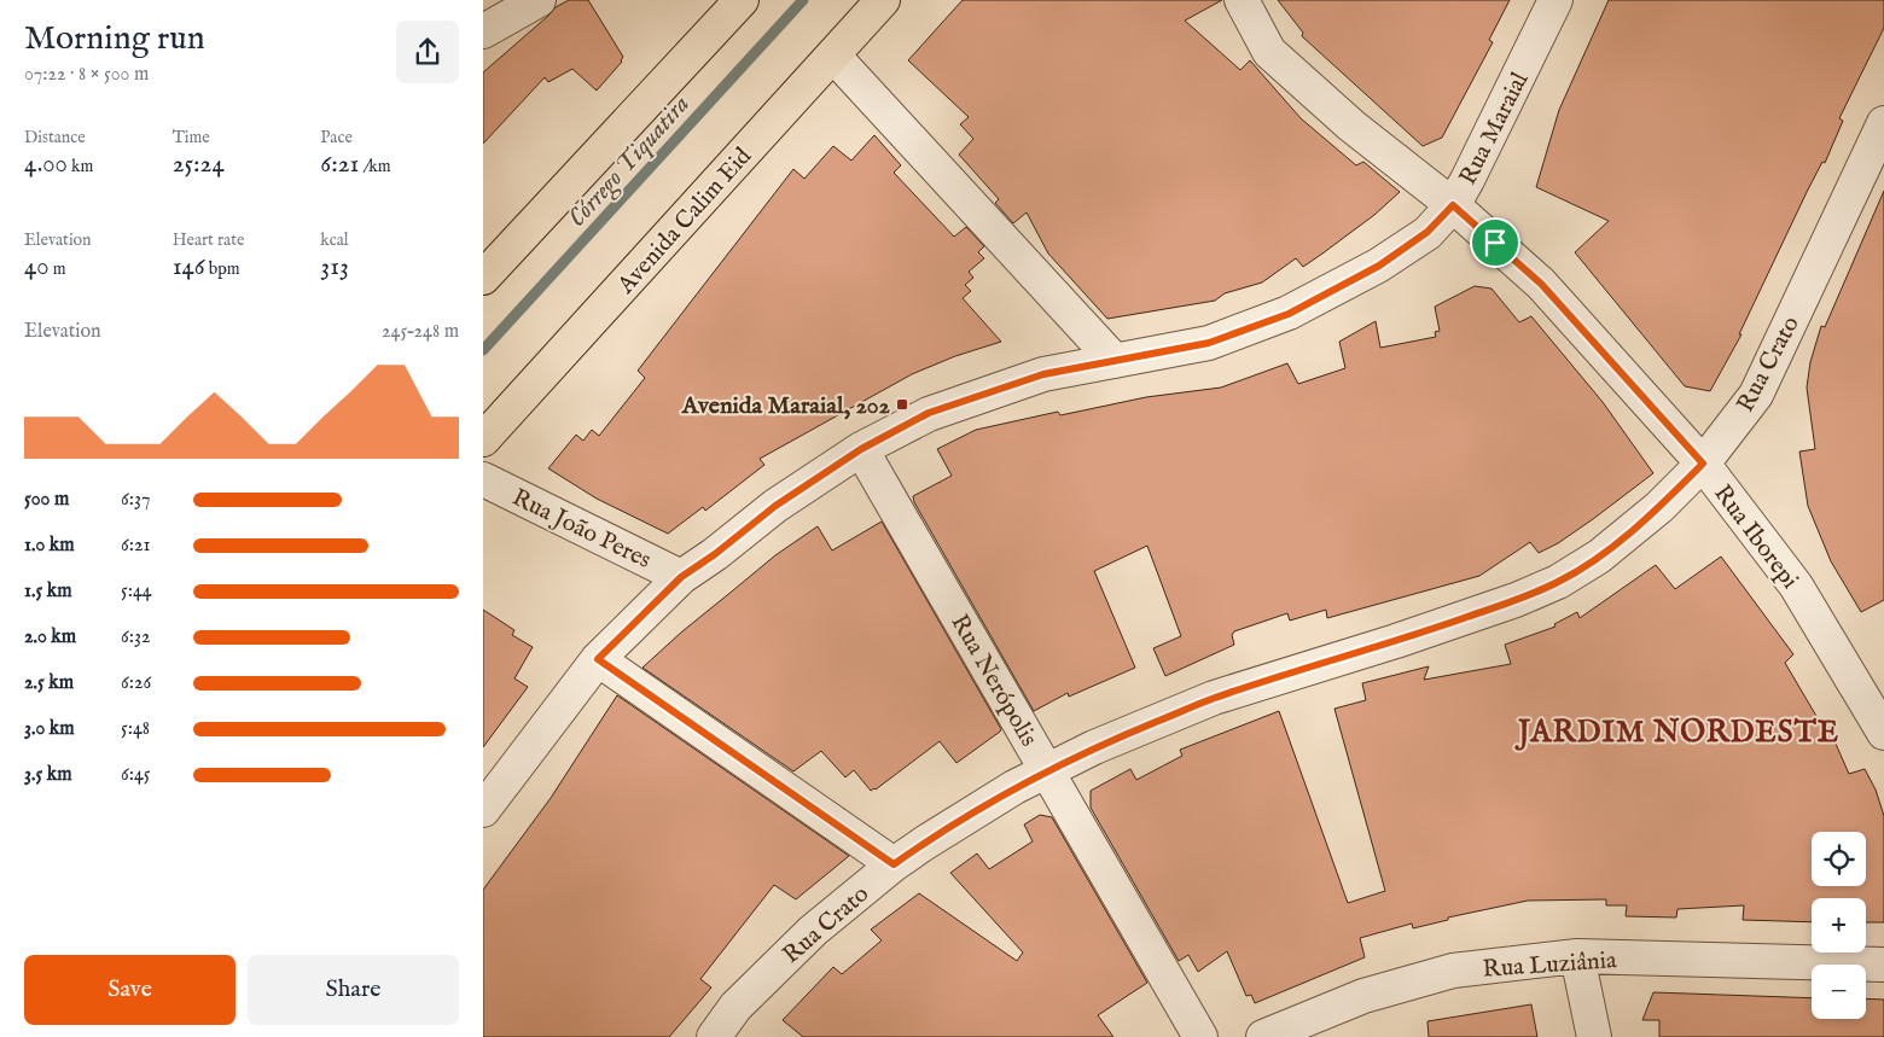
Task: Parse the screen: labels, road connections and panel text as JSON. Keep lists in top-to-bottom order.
{
  "streets": {
    "main road": ["Avenida Calim Eid"],
    "street": [
      "Rua Maraial",
      "Rua Crato",
      "Rua João Peres",
      "Rua Iborepi",
      "Rua Nerópolis",
      "Rua Luziânia"
    ]
  },
  "crossings": [
    ["Rua Maraial", "Rua João Peres"],
    ["Rua Maraial", "Rua Iborepi"],
    ["Rua Maraial", "Rua Nerópolis"],
    ["Rua Crato", "Rua Iborepi"],
    ["Rua Crato", "Rua Nerópolis"]
  ],
  "districts": ["JARDIM NORDESTE"],
  "water": ["Córrego Tiquatira"],
  "places": {
    "transit": ["Avenida Maraial, 202"]
  },
  "page": {
    "heading": ["Morning run", "07:22 · 8 × 500 m"],
    "stats": [
      ["Distance", "4.00 km"],
      ["Time", "25:24"],
      ["Pace", "6:21 /km"],
      ["Elevation", "40 m"],
      ["Heart rate", "146 bpm"],
      ["kcal", "313"]
    ],
    "chart": ["Elevation", "245–248 m"],
    "list": [
      {
        "name": "500 m",
        "note": "6:37"
      },
      {
        "name": "1.0 km",
        "note": "6:21"
      },
      {
        "name": "1.5 km",
        "note": "5:44"
      },
      {
        "name": "2.0 km",
        "note": "6:32"
      },
      {
        "name": "2.5 km",
        "note": "6:26"
      },
      {
        "name": "3.0 km",
        "note": "5:48"
      },
      {
        "name": "3.5 km",
        "note": "6:45"
      }
    ],
    "map_buttons": ["+", "−"],
    "buttons": ["Save", "Share"]
  }
}
